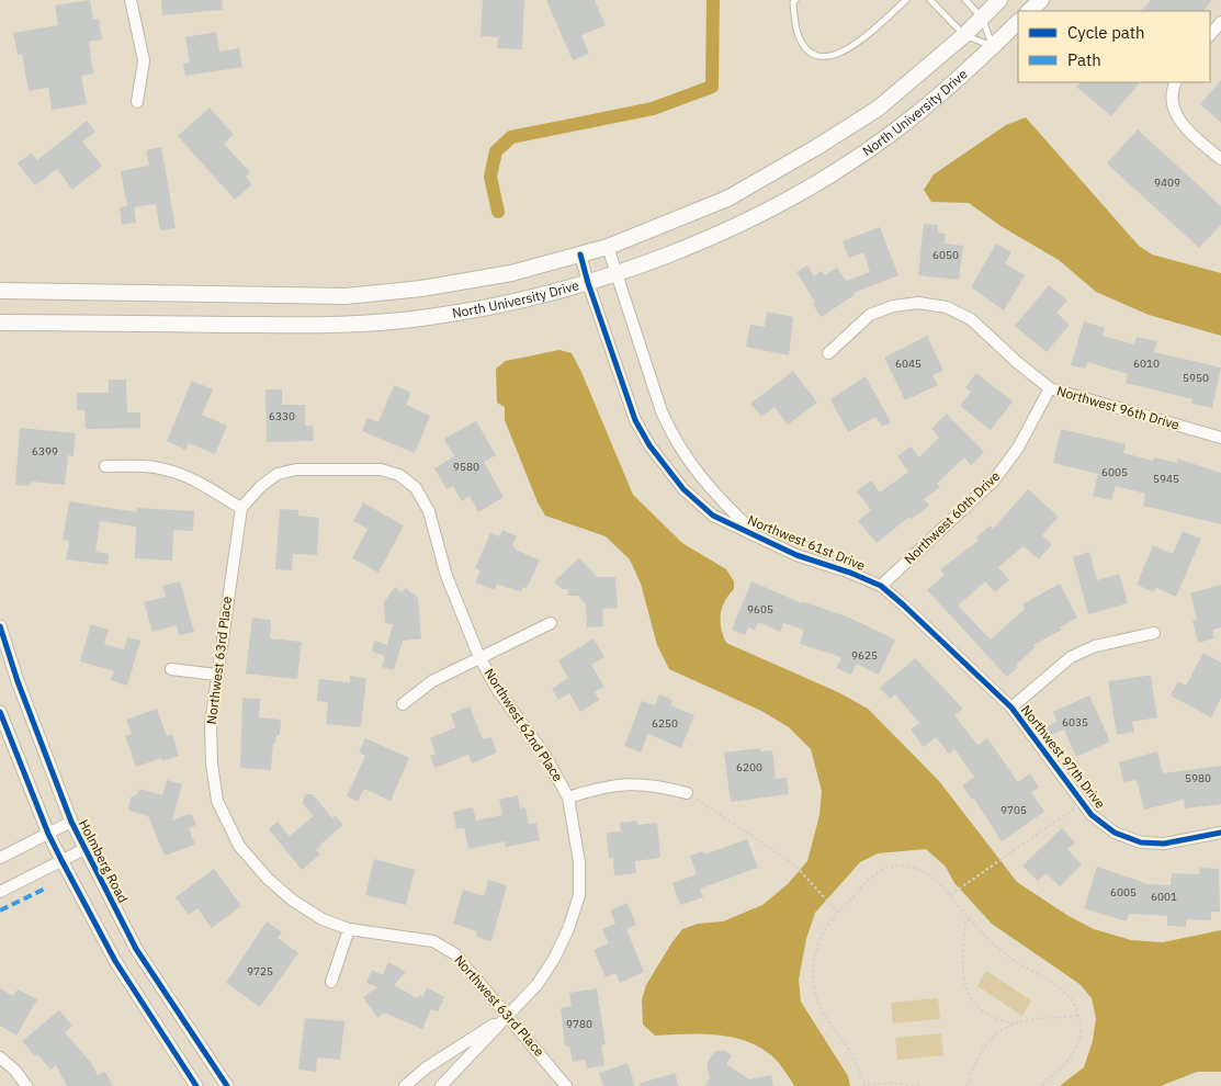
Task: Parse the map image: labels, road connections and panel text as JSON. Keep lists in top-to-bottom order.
{
  "streets": {
    "main road": ["North University Drive"],
    "street": [
      "Northwest 96th Drive",
      "Northwest 60th Drive",
      "Northwest 61st Drive",
      "Northwest 63rd Place",
      "Northwest 62nd Place",
      "Northwest 97th Drive",
      "Holmberg Road"
    ]
  },
  "crossings": [
    ["North University Drive", "Northwest 61st Drive"],
    ["Northwest 96th Drive", "Northwest 60th Drive"],
    ["Northwest 60th Drive", "Northwest 61st Drive"],
    ["Northwest 61st Drive", "Northwest 97th Drive"],
    ["Northwest 63rd Place", "Northwest 62nd Place"]
  ],
  "house_numbers": [
    "9409",
    "6050",
    "6045",
    "6010",
    "5950",
    "6330",
    "6399",
    "9580",
    "6005",
    "5945",
    "9605",
    "9625",
    "6035",
    "6250",
    "6200",
    "5980",
    "9705",
    "6005",
    "6001",
    "9725",
    "9780"
  ],
  "legend": ["Cycle path", "Path"]
}
